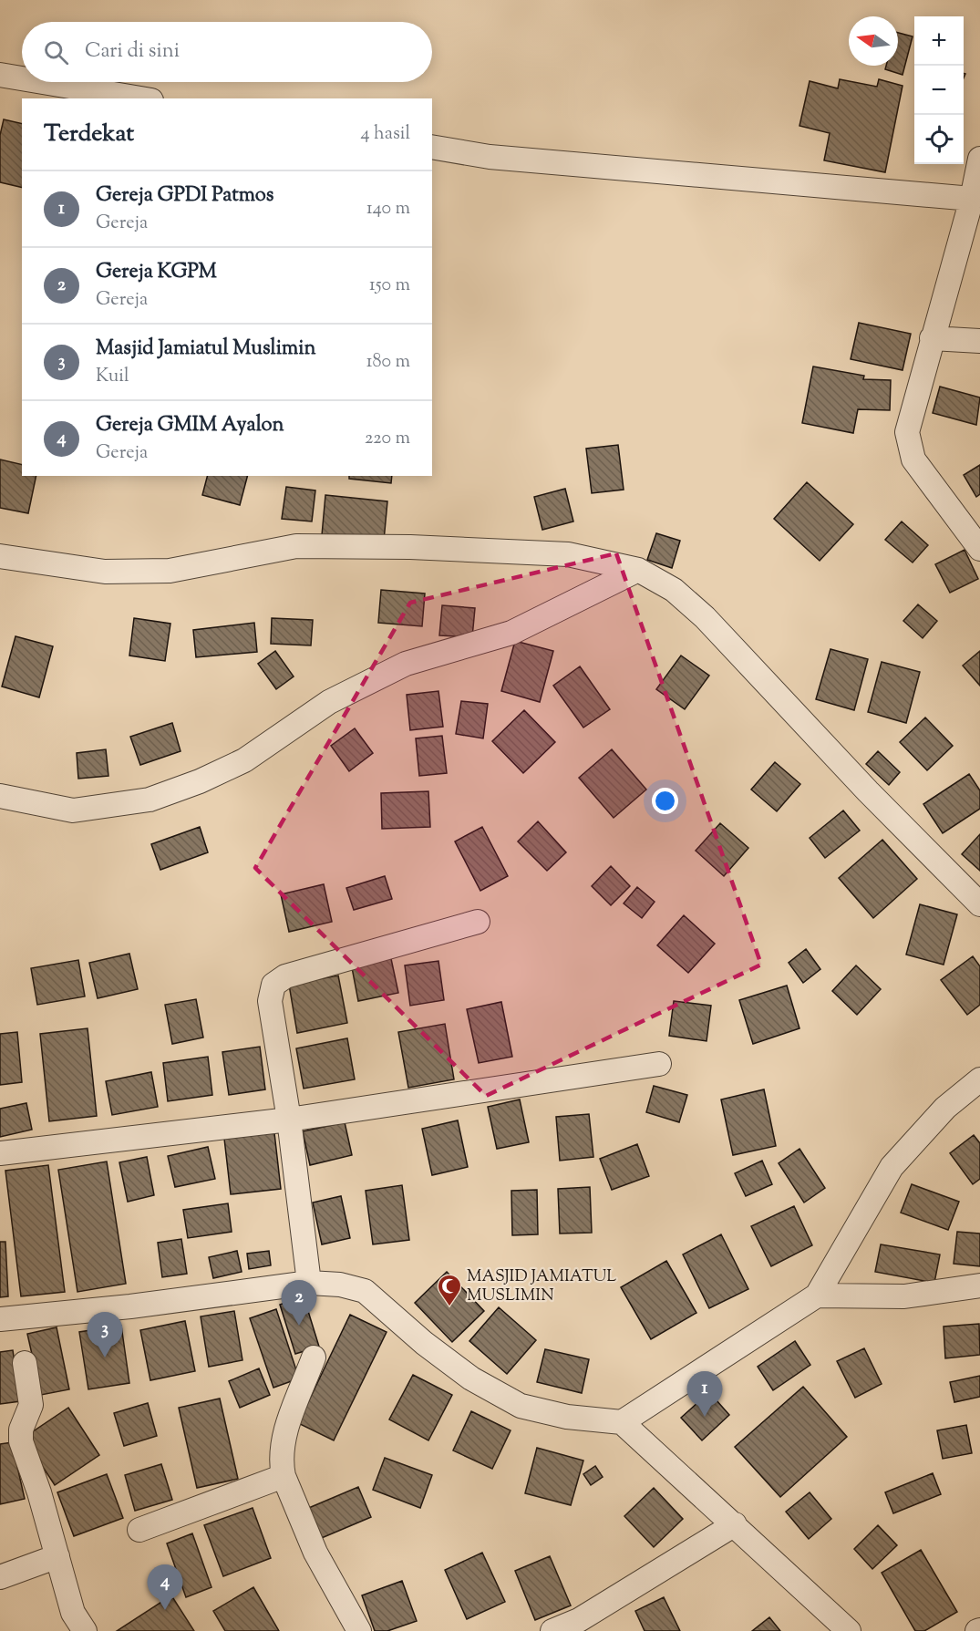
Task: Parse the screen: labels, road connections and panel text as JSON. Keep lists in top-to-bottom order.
{
  "places": {
    "mosque": ["MASJID JAMIATUL MUSLIMIN"]
  },
  "north": "left",
  "page": {
    "map_buttons": ["+", "−"],
    "search": "Cari di sini",
    "heading": ["Terdekat", "4 hasil"],
    "list": [
      {
        "mark": "1",
        "name": "Gereja GPDI Patmos",
        "note": "Gereja",
        "value": "140 m"
      },
      {
        "mark": "2",
        "name": "Gereja KGPM",
        "note": "Gereja",
        "value": "150 m"
      },
      {
        "mark": "3",
        "name": "Masjid Jamiatul Muslimin",
        "note": "Kuil",
        "value": "180 m"
      },
      {
        "mark": "4",
        "name": "Gereja GMIM Ayalon",
        "note": "Gereja",
        "value": "220 m"
      }
    ],
    "pins": [
      "2",
      "3",
      "1",
      "4"
    ]
  }
}
